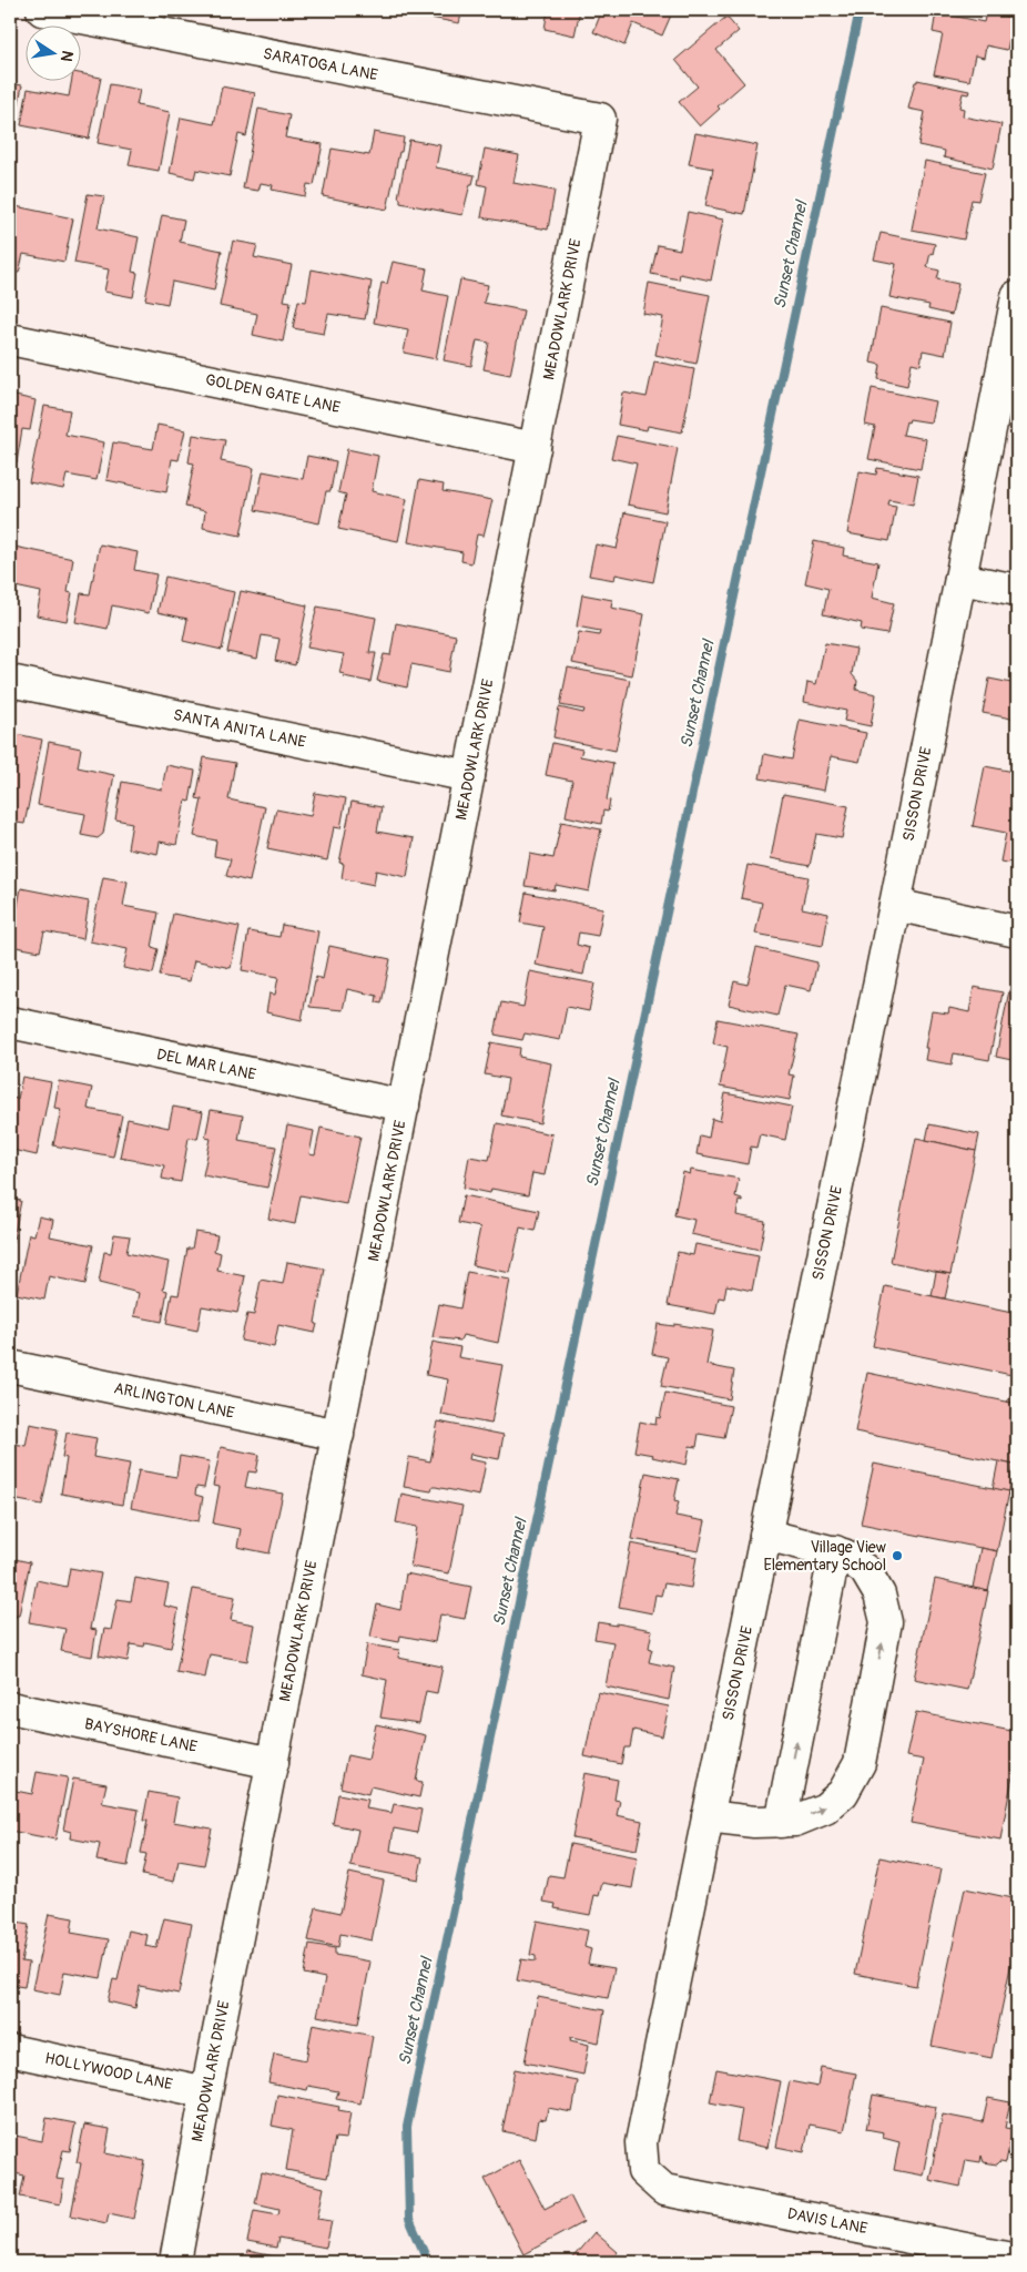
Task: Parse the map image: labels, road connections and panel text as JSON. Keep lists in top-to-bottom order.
{
  "streets": {
    "street": [
      "SARATOGA LANE",
      "MEADOWLARK DRIVE",
      "GOLDEN GATE LANE",
      "SANTA ANITA LANE",
      "SISSON DRIVE",
      "DEL MAR LANE",
      "ARLINGTON LANE",
      "BAYSHORE LANE",
      "HOLLYWOOD LANE",
      "DAVIS LANE"
    ]
  },
  "crossings": [
    ["SARATOGA LANE", "MEADOWLARK DRIVE"],
    ["MEADOWLARK DRIVE", "GOLDEN GATE LANE"],
    ["MEADOWLARK DRIVE", "SANTA ANITA LANE"],
    ["MEADOWLARK DRIVE", "DEL MAR LANE"],
    ["MEADOWLARK DRIVE", "ARLINGTON LANE"],
    ["MEADOWLARK DRIVE", "BAYSHORE LANE"],
    ["MEADOWLARK DRIVE", "HOLLYWOOD LANE"],
    ["SISSON DRIVE", "DAVIS LANE"]
  ],
  "water": ["Sunset Channel"],
  "places": ["Village View Elementary School"],
  "north": "right"
}
